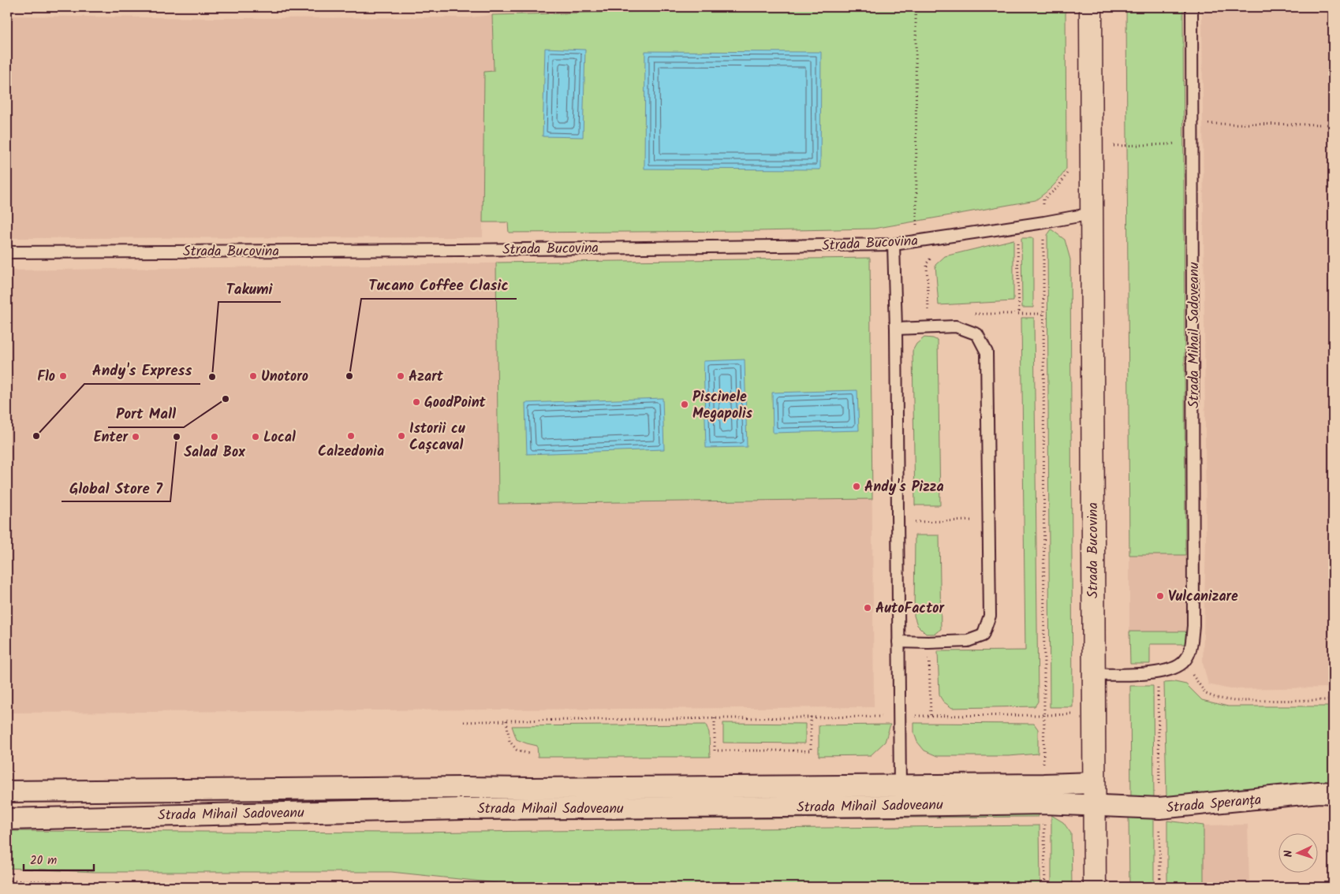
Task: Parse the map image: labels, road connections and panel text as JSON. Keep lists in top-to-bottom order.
{
  "streets": {
    "main road": ["Strada Bucovina"],
    "street": ["Strada Mihail Sadoveanu", "Strada Speranța"]
  },
  "crossings": [
    ["Strada Bucovina", "Strada Mihail Sadoveanu"],
    ["Strada Bucovina", "Strada Speranța"],
    ["Strada Mihail Sadoveanu", "Strada Speranța"]
  ],
  "places": [
    "Flo",
    "Unotoro",
    "Tucano Coffee Clasic",
    "Azart",
    "Takumi",
    "Port Mall",
    "GoodPoint",
    "Piscinele Megapolis",
    "Andy's Express",
    "Calzedonia",
    "Istorii cu Cașcaval",
    "Enter",
    "Global Store 7",
    "Salad Box",
    "Local",
    "Andy's Pizza",
    "Vulcanizare",
    "AutoFactor"
  ],
  "scale_bar": "20 m",
  "north": "left"
}
